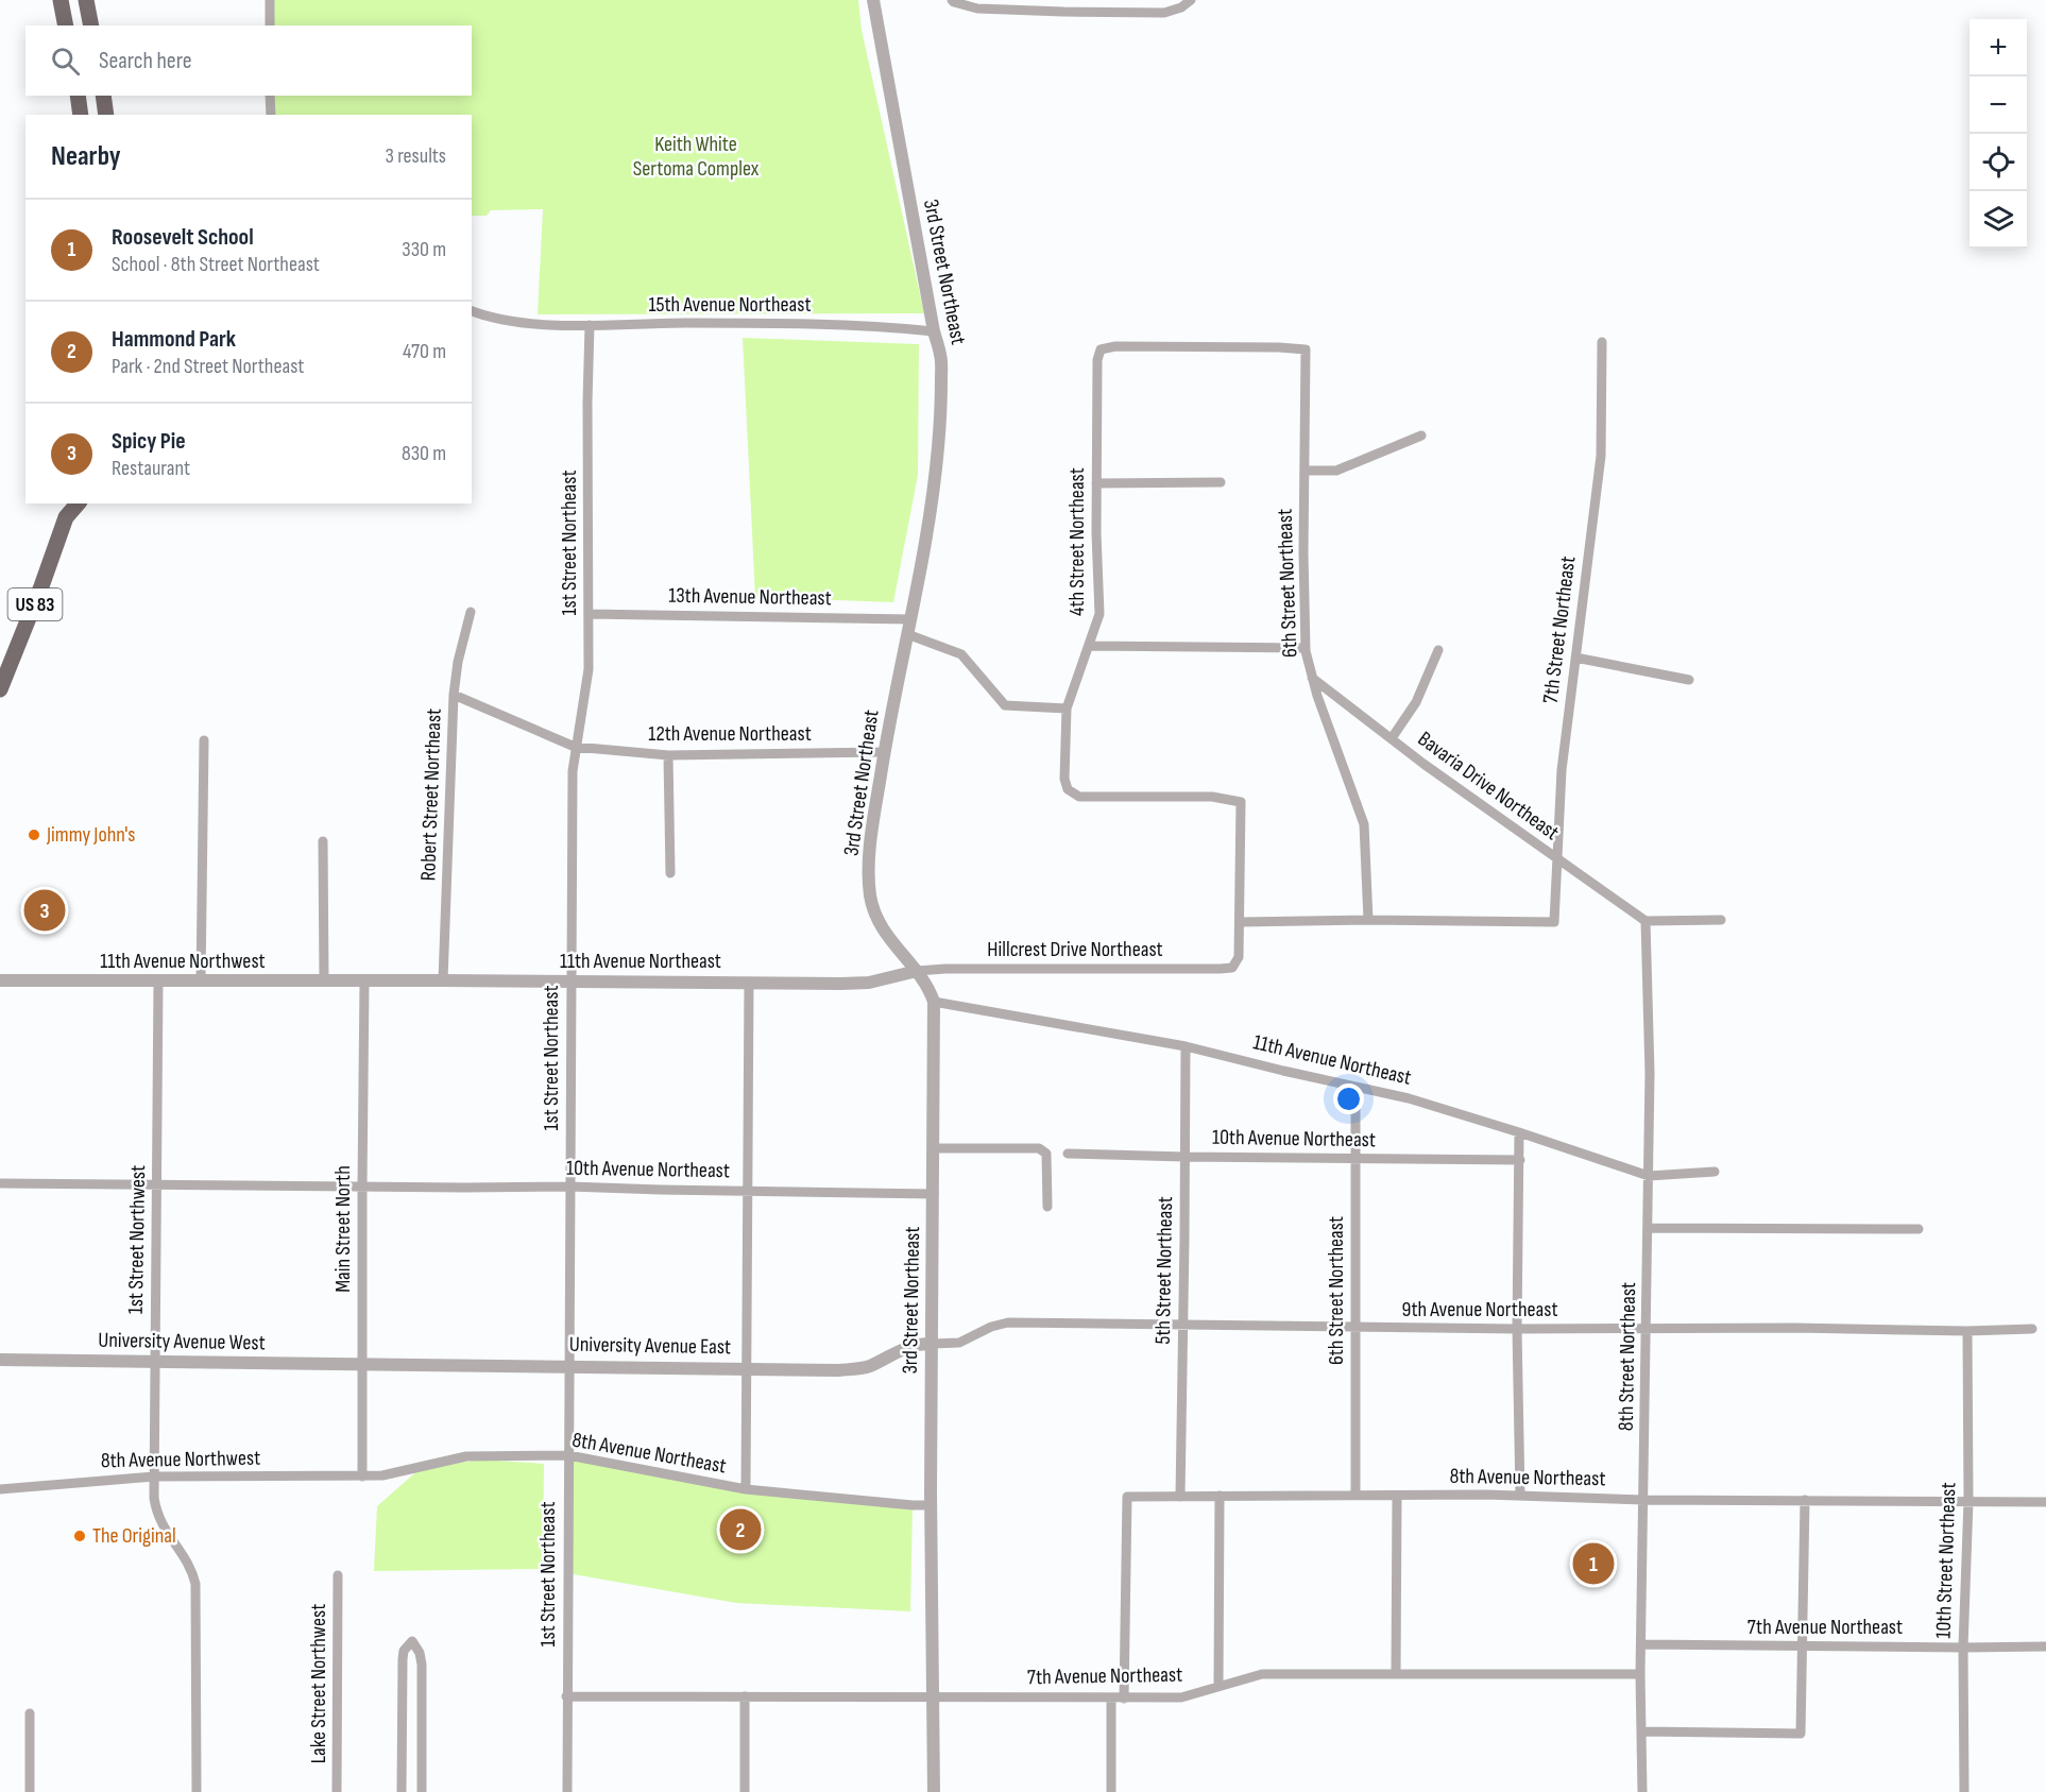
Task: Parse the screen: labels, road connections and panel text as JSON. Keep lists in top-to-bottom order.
{
  "streets": {
    "main road": ["US 83"],
    "street": [
      "3rd Street Northeast",
      "15th Avenue Northeast",
      "4th Street Northeast",
      "1st Street Northeast",
      "6th Street Northeast",
      "13th Avenue Northeast",
      "7th Street Northeast",
      "12th Avenue Northeast",
      "Bavaria Drive Northeast",
      "Robert Street Northeast",
      "Hillcrest Drive Northeast",
      "11th Avenue Northwest",
      "11th Avenue Northeast",
      "10th Avenue Northeast",
      "Main Street North",
      "1st Street Northwest",
      "5th Street Northeast",
      "9th Avenue Northeast",
      "University Avenue West",
      "University Avenue East",
      "8th Street Northeast",
      "8th Avenue Northeast",
      "8th Avenue Northwest",
      "10th Street Northeast",
      "7th Avenue Northeast",
      "Lake Street Northwest"
    ]
  },
  "crossings": [
    ["3rd Street Northeast", "15th Avenue Northeast"],
    ["3rd Street Northeast", "13th Avenue Northeast"],
    ["3rd Street Northeast", "12th Avenue Northeast"],
    ["3rd Street Northeast", "Hillcrest Drive Northeast"],
    ["3rd Street Northeast", "11th Avenue Northeast"],
    ["3rd Street Northeast", "10th Avenue Northeast"],
    ["3rd Street Northeast", "9th Avenue Northeast"],
    ["3rd Street Northeast", "University Avenue East"],
    ["3rd Street Northeast", "8th Avenue Northeast"],
    ["3rd Street Northeast", "7th Avenue Northeast"],
    ["15th Avenue Northeast", "1st Street Northeast"],
    ["4th Street Northeast", "6th Street Northeast"],
    ["4th Street Northeast", "Hillcrest Drive Northeast"],
    ["1st Street Northeast", "13th Avenue Northeast"],
    ["1st Street Northeast", "12th Avenue Northeast"],
    ["1st Street Northeast", "11th Avenue Northeast"],
    ["1st Street Northeast", "10th Avenue Northeast"],
    ["1st Street Northeast", "University Avenue East"],
    ["1st Street Northeast", "8th Avenue Northeast"],
    ["1st Street Northeast", "7th Avenue Northeast"],
    ["6th Street Northeast", "7th Street Northeast"],
    ["6th Street Northeast", "Bavaria Drive Northeast"],
    ["6th Street Northeast", "11th Avenue Northeast"],
    ["6th Street Northeast", "10th Avenue Northeast"],
    ["6th Street Northeast", "9th Avenue Northeast"],
    ["6th Street Northeast", "8th Avenue Northeast"],
    ["7th Street Northeast", "Bavaria Drive Northeast"],
    ["12th Avenue Northeast", "Robert Street Northeast"],
    ["Bavaria Drive Northeast", "8th Street Northeast"],
    ["Robert Street Northeast", "11th Avenue Northeast"],
    ["Hillcrest Drive Northeast", "11th Avenue Northeast"],
    ["11th Avenue Northwest", "11th Avenue Northeast"],
    ["11th Avenue Northwest", "Main Street North"],
    ["11th Avenue Northwest", "1st Street Northwest"],
    ["11th Avenue Northeast", "Main Street North"],
    ["11th Avenue Northeast", "5th Street Northeast"],
    ["11th Avenue Northeast", "8th Street Northeast"],
    ["10th Avenue Northeast", "Main Street North"],
    ["10th Avenue Northeast", "1st Street Northwest"],
    ["10th Avenue Northeast", "5th Street Northeast"],
    ["Main Street North", "University Avenue West"],
    ["Main Street North", "University Avenue East"],
    ["Main Street North", "8th Avenue Northeast"],
    ["Main Street North", "8th Avenue Northwest"],
    ["1st Street Northwest", "University Avenue West"],
    ["1st Street Northwest", "8th Avenue Northwest"],
    ["5th Street Northeast", "9th Avenue Northeast"],
    ["5th Street Northeast", "8th Avenue Northeast"],
    ["9th Avenue Northeast", "University Avenue East"],
    ["9th Avenue Northeast", "8th Street Northeast"],
    ["9th Avenue Northeast", "10th Street Northeast"],
    ["University Avenue West", "University Avenue East"],
    ["8th Street Northeast", "8th Avenue Northeast"],
    ["8th Street Northeast", "7th Avenue Northeast"],
    ["8th Avenue Northeast", "8th Avenue Northwest"],
    ["8th Avenue Northeast", "10th Street Northeast"],
    ["8th Avenue Northeast", "7th Avenue Northeast"],
    ["10th Street Northeast", "7th Avenue Northeast"]
  ],
  "parks": ["Keith White Sertoma Complex"],
  "places": ["Jimmy John's", "The Original"],
  "page": {
    "map_buttons": ["+", "−"],
    "search": "Search here",
    "heading": ["Nearby", "3 results"],
    "list": [
      {
        "mark": "1",
        "name": "Roosevelt School",
        "note": "School · 8th Street Northeast",
        "value": "330 m"
      },
      {
        "mark": "2",
        "name": "Hammond Park",
        "note": "Park · 2nd Street Northeast",
        "value": "470 m"
      },
      {
        "mark": "3",
        "name": "Spicy Pie",
        "note": "Restaurant",
        "value": "830 m"
      }
    ],
    "pins": ["3", "2", "1"]
  }
}
